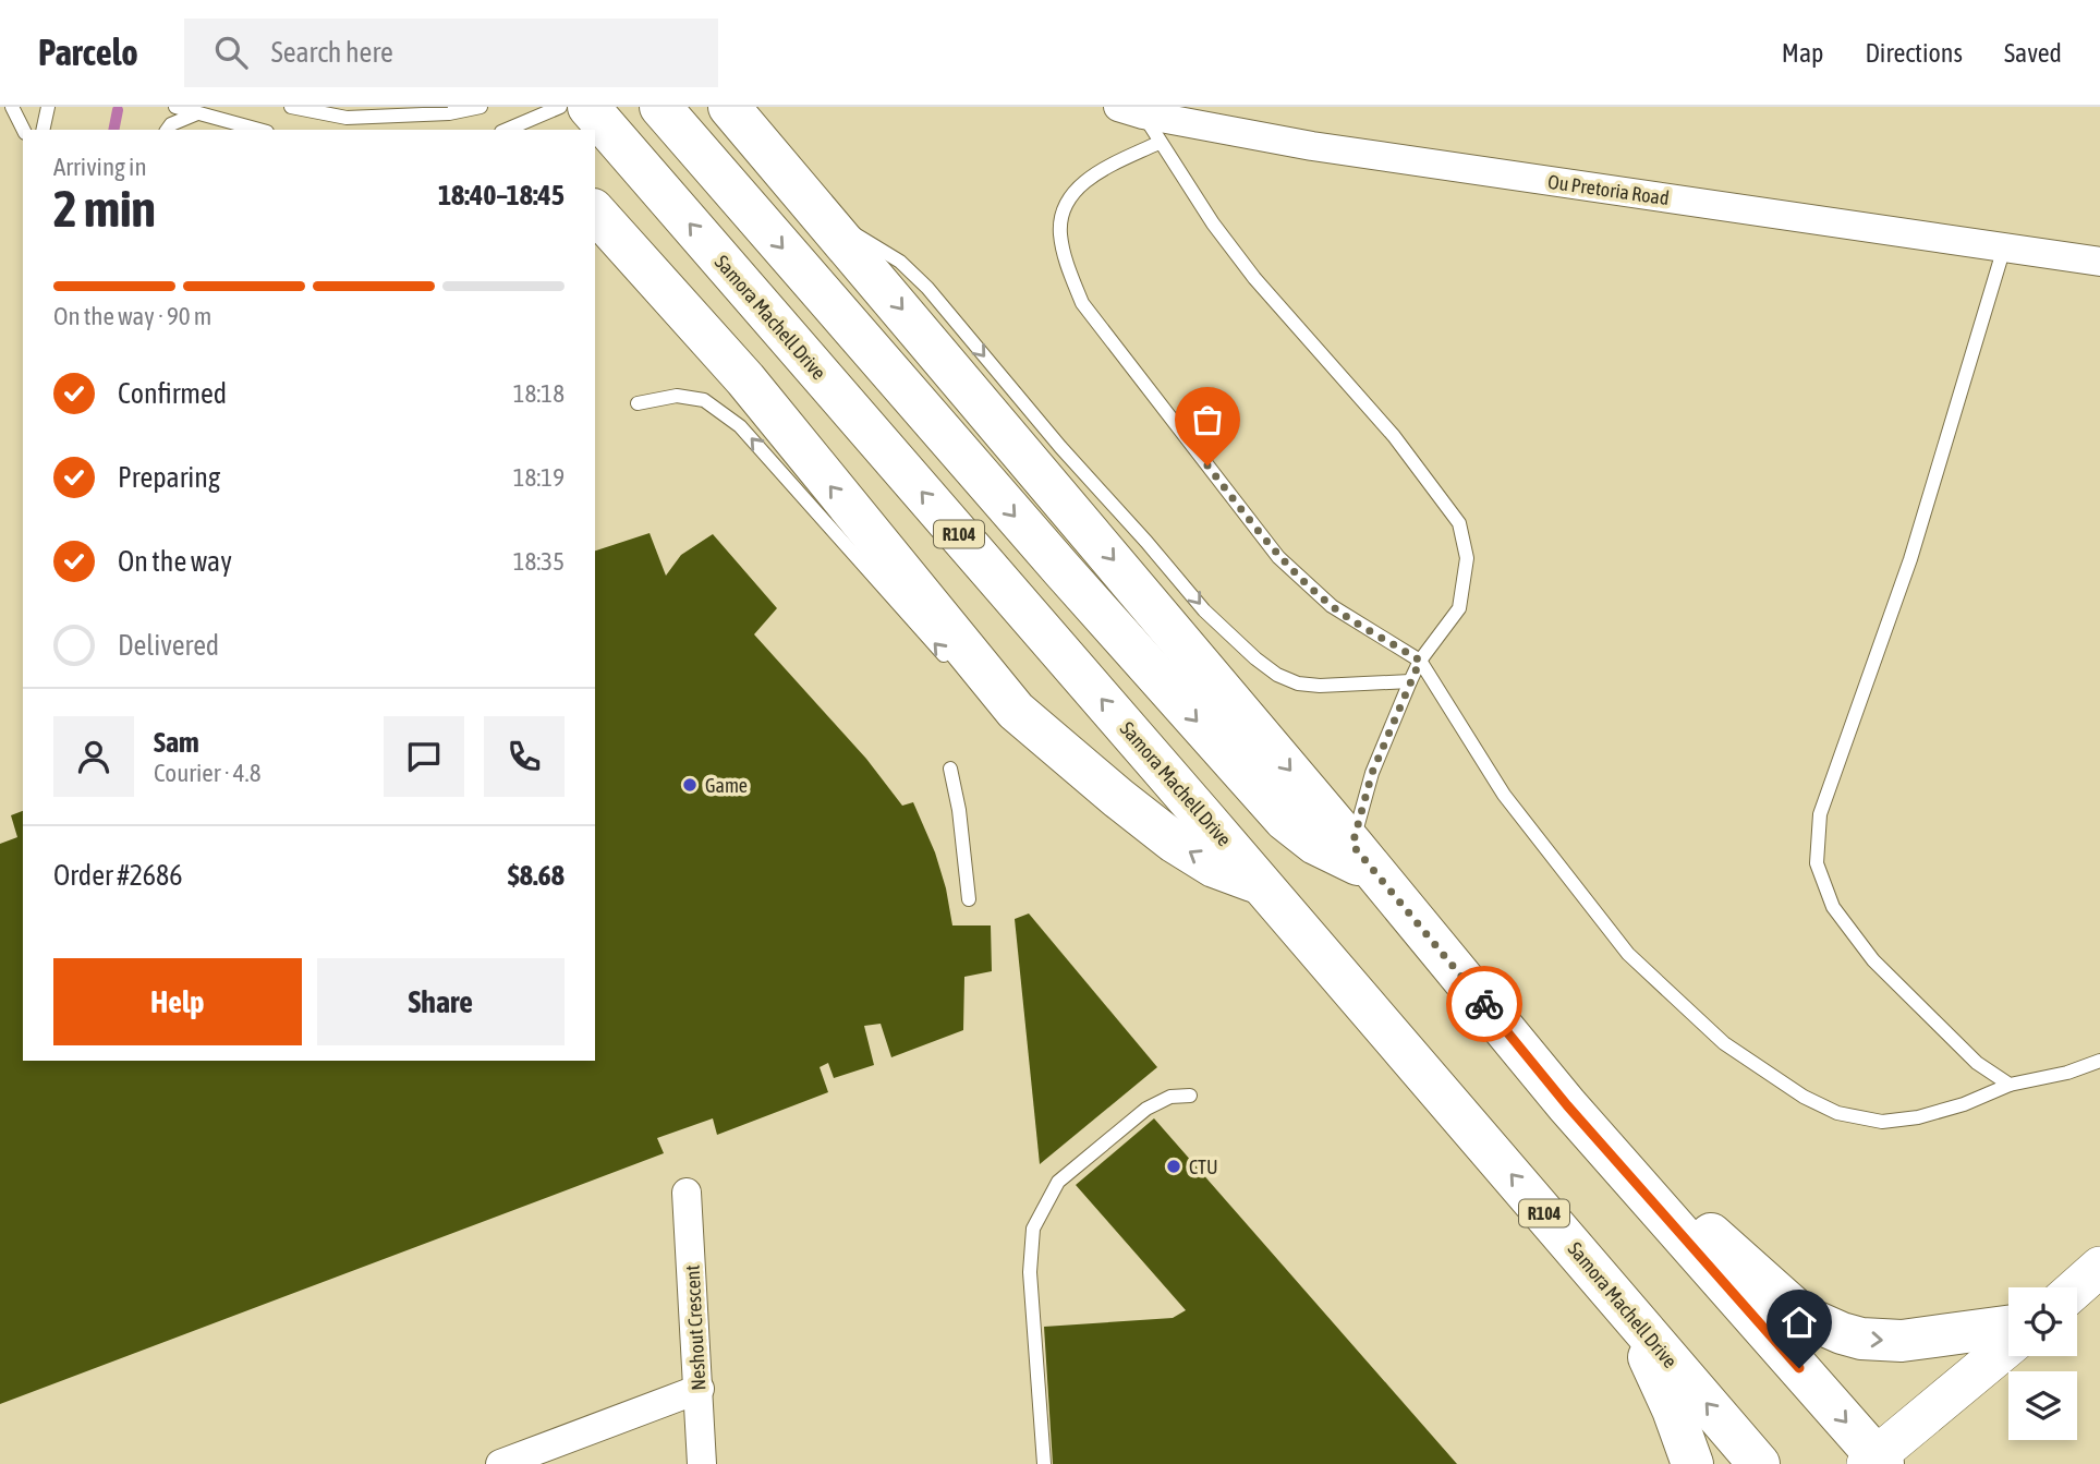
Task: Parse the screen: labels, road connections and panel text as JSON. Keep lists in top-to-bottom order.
{
  "streets": {
    "main road": ["Samora Machell Drive", "R104"],
    "street": ["Ou Pretoria Road", "Neshout Crescent"]
  },
  "places": ["Game", "CTU"],
  "page": {
    "header": "Parcelo",
    "search": "Search here",
    "nav": ["Map", "Directions", "Saved"],
    "heading": ["2 min", "Arriving in", "18:40–18:45"],
    "panel": [
      "Sam",
      "Courier · 4.8",
      "Order #2686",
      "$8.68"
    ],
    "bar": "On the way · 90 m",
    "list": [
      ["Confirmed", "18:18"],
      ["Preparing", "18:19"],
      ["On the way", "18:35"],
      "Delivered"
    ],
    "buttons": ["Help", "Share"]
  }
}
